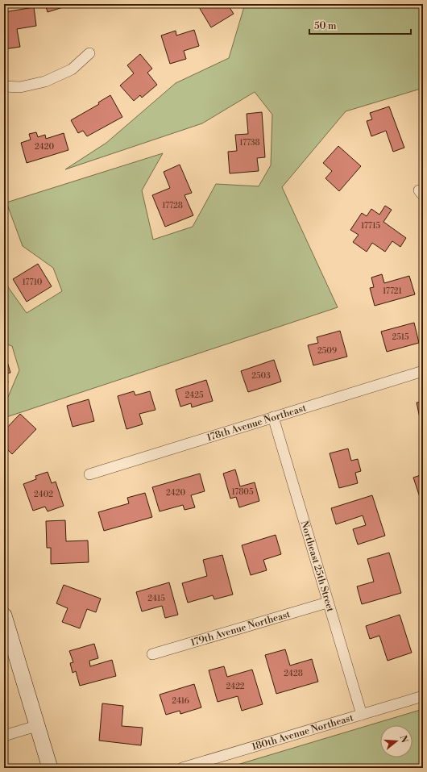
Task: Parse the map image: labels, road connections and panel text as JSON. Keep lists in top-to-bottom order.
{
  "streets": {
    "street": [
      "178th Avenue Northeast",
      "Northeast 25th Street",
      "179th Avenue Northeast",
      "180th Avenue Northeast"
    ]
  },
  "crossings": [
    ["178th Avenue Northeast", "Northeast 25th Street"],
    ["Northeast 25th Street", "179th Avenue Northeast"],
    ["Northeast 25th Street", "180th Avenue Northeast"]
  ],
  "house_numbers": [
    "17738",
    "2420",
    "17728",
    "17715",
    "17710",
    "17721",
    "2515",
    "2509",
    "2503",
    "2425",
    "17805",
    "2420",
    "2402",
    "2415",
    "2428",
    "2422",
    "2416"
  ],
  "scale_bar": "50 m",
  "north": "right"
}
